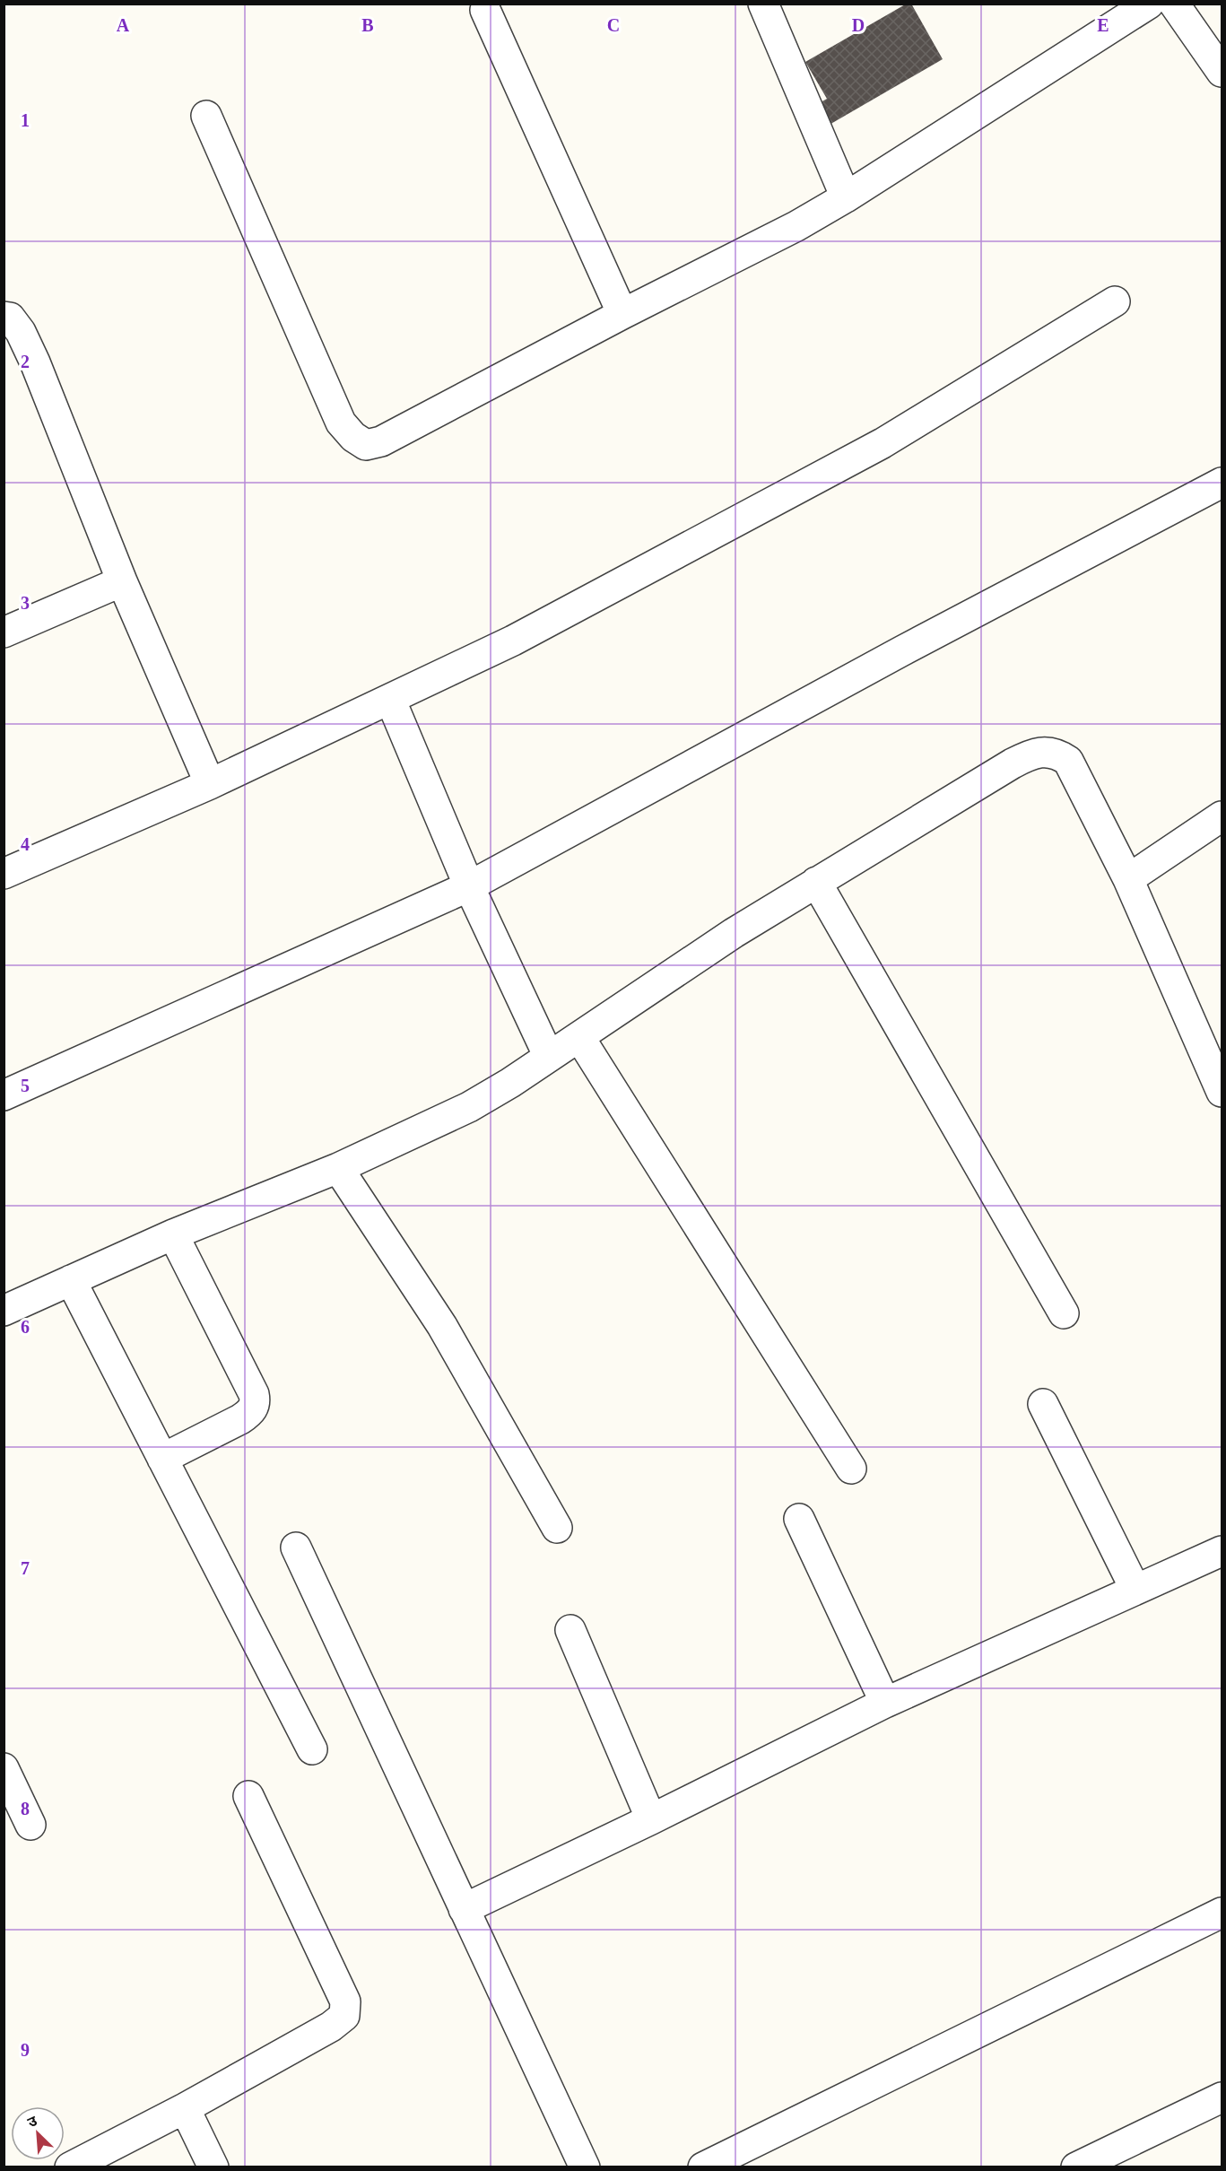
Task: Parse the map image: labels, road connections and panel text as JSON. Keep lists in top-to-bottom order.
{
  "north": "top left",
  "grid": {
    "columns": [
      "A",
      "B",
      "C",
      "D",
      "E"
    ],
    "rows": [
      "1",
      "2",
      "3",
      "4",
      "5",
      "6",
      "7",
      "8",
      "9"
    ]
  }
}
